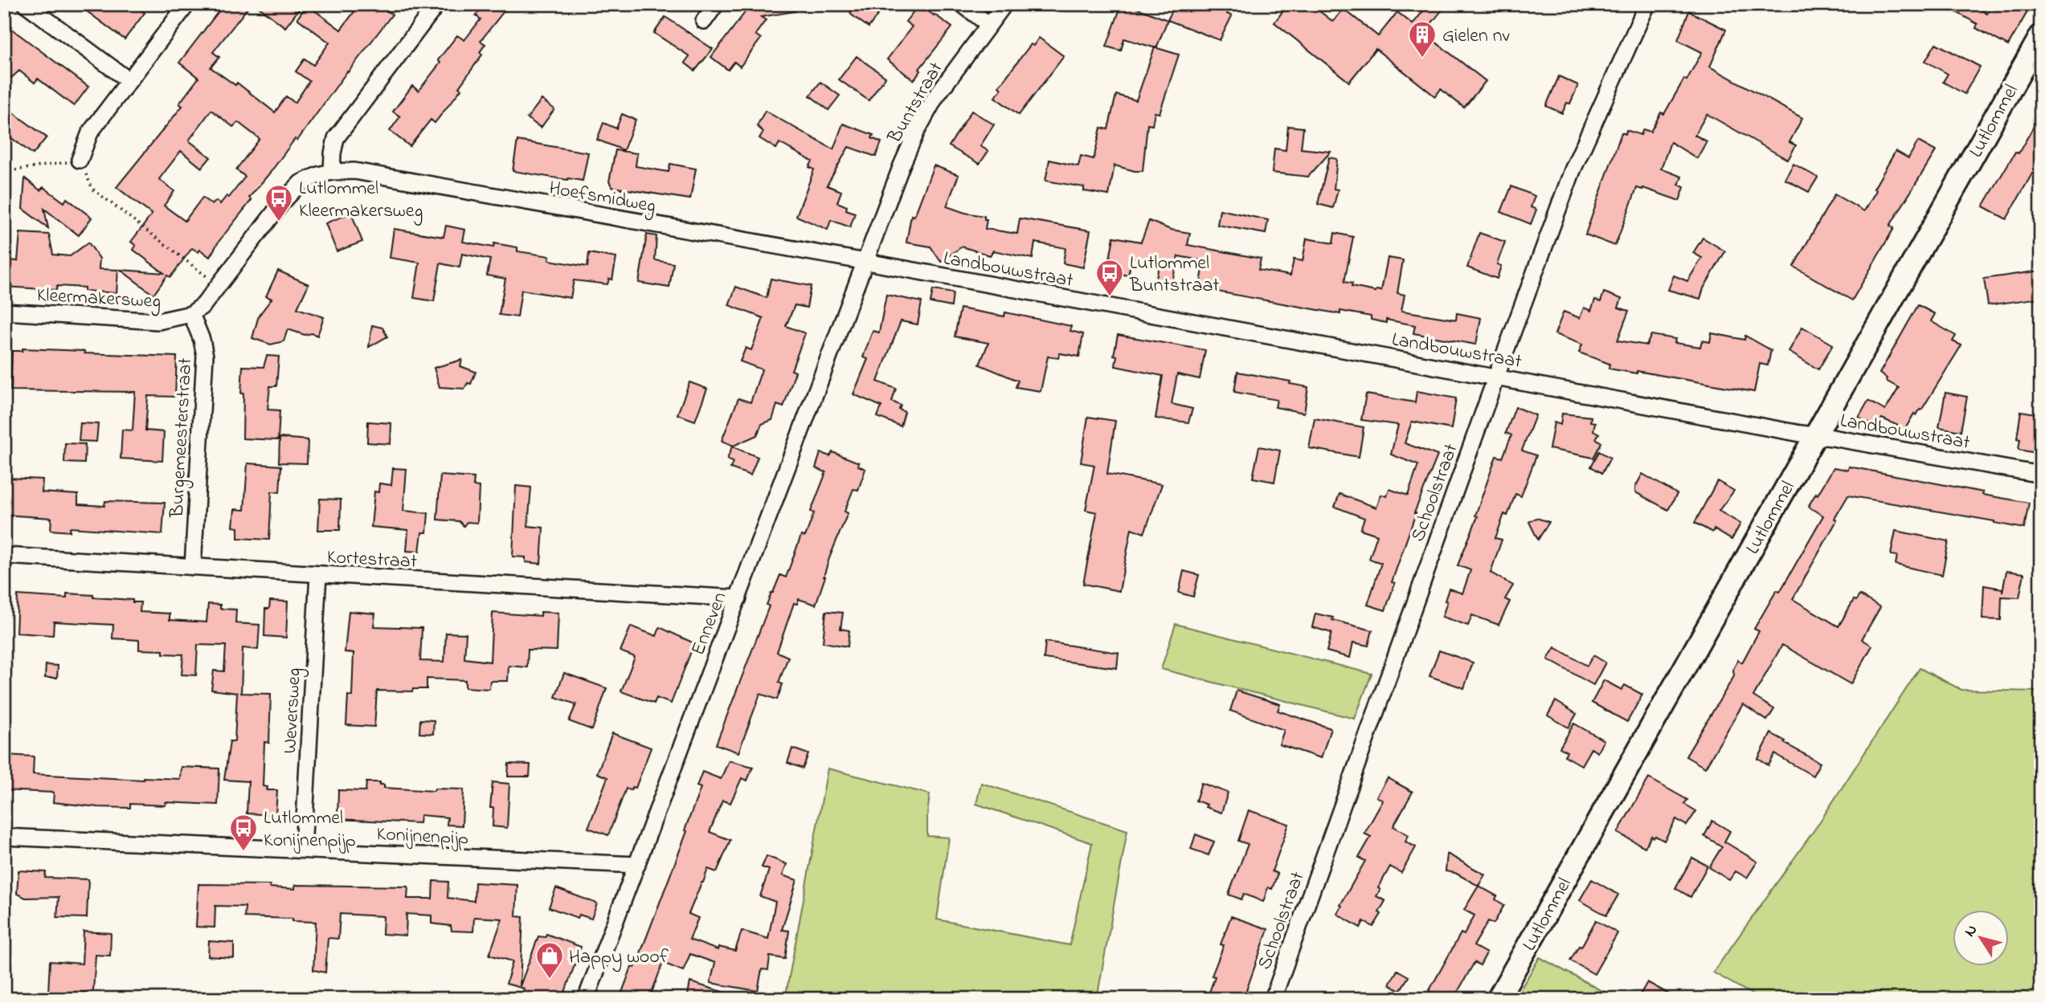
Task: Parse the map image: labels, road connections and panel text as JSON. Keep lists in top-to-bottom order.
{
  "streets": {
    "main road": ["Lutlommel"],
    "street": [
      "Buntstraat",
      "Hoefsmidweg",
      "Landbouwstraat",
      "Kleermakersweg",
      "Burgemeesterstraat",
      "Schoolstraat",
      "Kortestraat",
      "Enneven",
      "Weversweg",
      "Konijnenpijp"
    ]
  },
  "crossings": [
    ["Buntstraat", "Hoefsmidweg"],
    ["Buntstraat", "Landbouwstraat"],
    ["Buntstraat", "Enneven"],
    ["Lutlommel", "Landbouwstraat"],
    ["Hoefsmidweg", "Landbouwstraat"],
    ["Hoefsmidweg", "Enneven"],
    ["Landbouwstraat", "Schoolstraat"],
    ["Landbouwstraat", "Enneven"],
    ["Kleermakersweg", "Burgemeesterstraat"],
    ["Burgemeesterstraat", "Kortestraat"],
    ["Kortestraat", "Enneven"],
    ["Kortestraat", "Weversweg"],
    ["Enneven", "Konijnenpijp"],
    ["Weversweg", "Konijnenpijp"]
  ],
  "places": {
    "building": ["Gielen nv"],
    "bus stop": ["Lutlommel Kleermakersweg", "Lutlommel Buntstraat", "Lutlommel Konijnenpijp"],
    "shop": ["Happy woof"]
  },
  "north": "top left"
}
